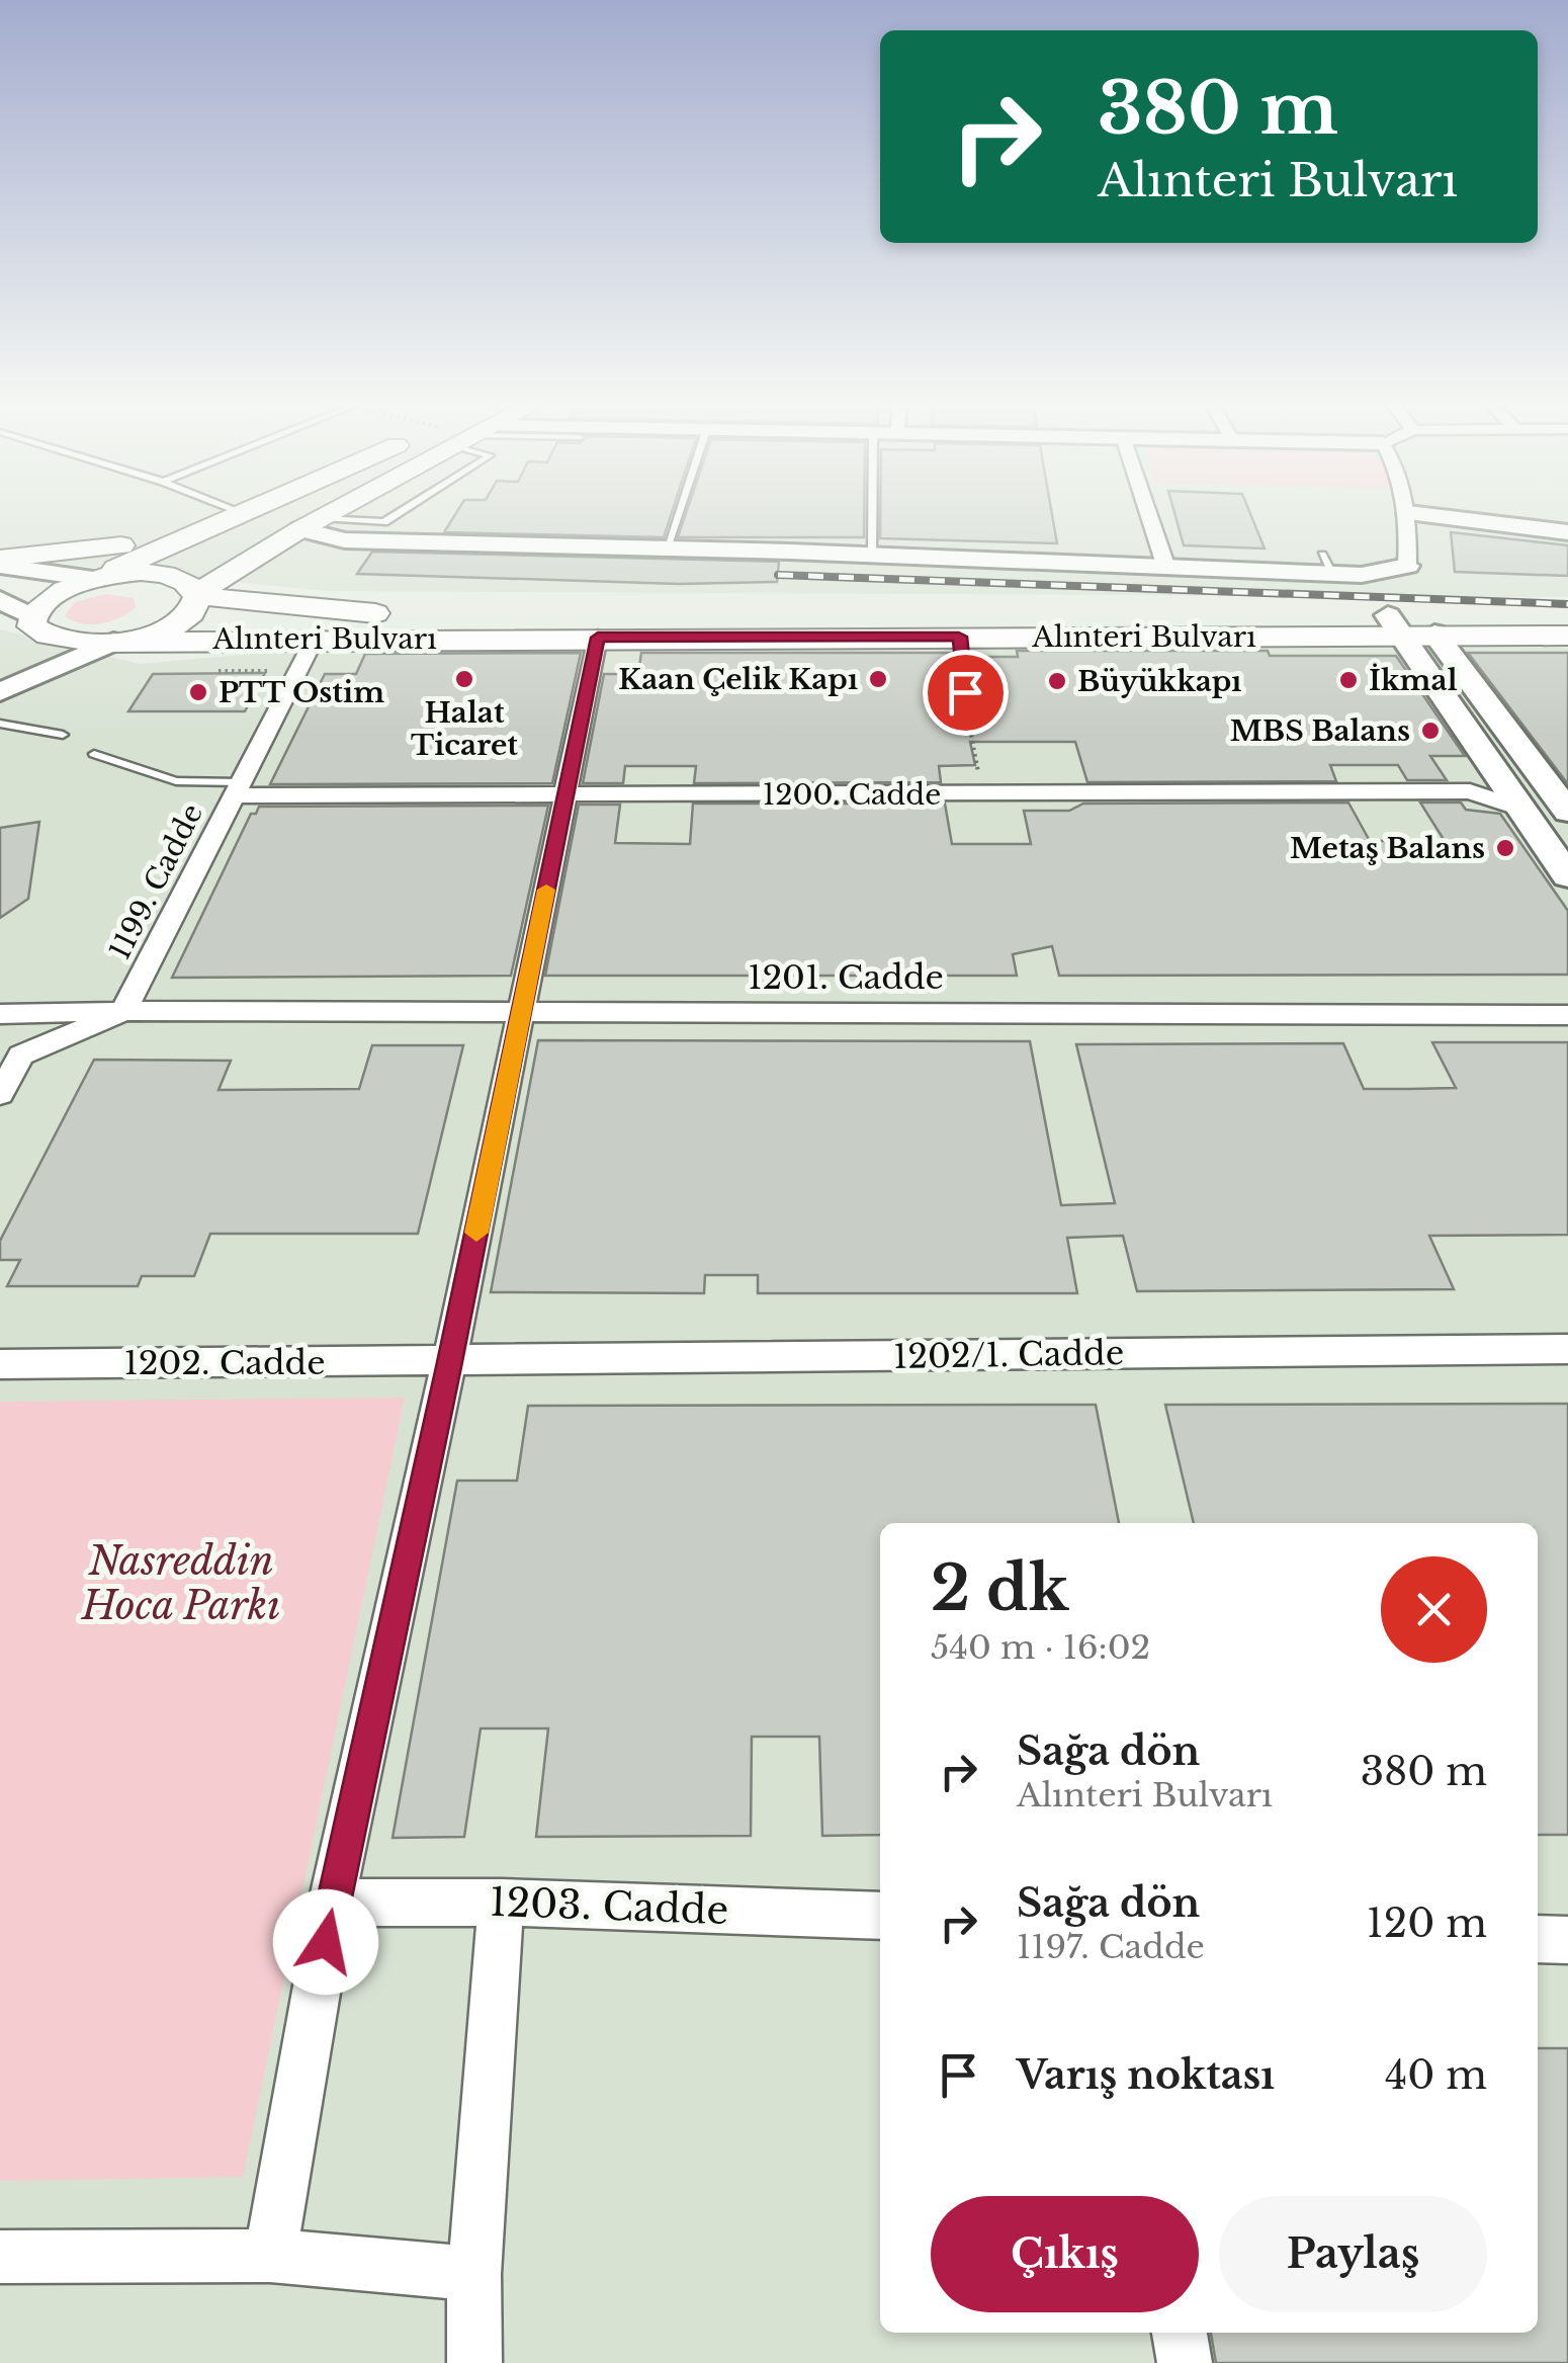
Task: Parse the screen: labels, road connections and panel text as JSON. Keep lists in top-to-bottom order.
{
  "streets": {
    "main road": ["Alınteri Bulvarı"],
    "street": [
      "1200. Cadde",
      "1199. Cadde",
      "1201. Cadde",
      "1202/1. Cadde",
      "1202. Cadde",
      "1203. Cadde"
    ]
  },
  "crossings": [
    ["Alınteri Bulvarı", "1199. Cadde"],
    ["1200. Cadde", "1199. Cadde"],
    ["1199. Cadde", "1201. Cadde"],
    ["1202/1. Cadde", "1202. Cadde"]
  ],
  "parks": ["Nasreddin Hoca Parkı"],
  "places": [
    "Halat Ticaret",
    "Kaan Çelik Kapı",
    "İkmal",
    "Büyükkapı",
    "PTT Ostim",
    "MBS Balans",
    "Metaş Balans"
  ],
  "page": {
    "turn": ["380 m", "Alınteri Bulvarı"],
    "heading": ["2 dk", "540 m · 16:02"],
    "list": [
      {
        "name": "Sağa dön",
        "note": "Alınteri Bulvarı",
        "value": "380 m"
      },
      {
        "name": "Sağa dön",
        "note": "1197. Cadde",
        "value": "120 m"
      },
      {
        "name": "Varış noktası",
        "value": "40 m"
      }
    ],
    "buttons": ["Çıkış", "Paylaş"]
  }
}
